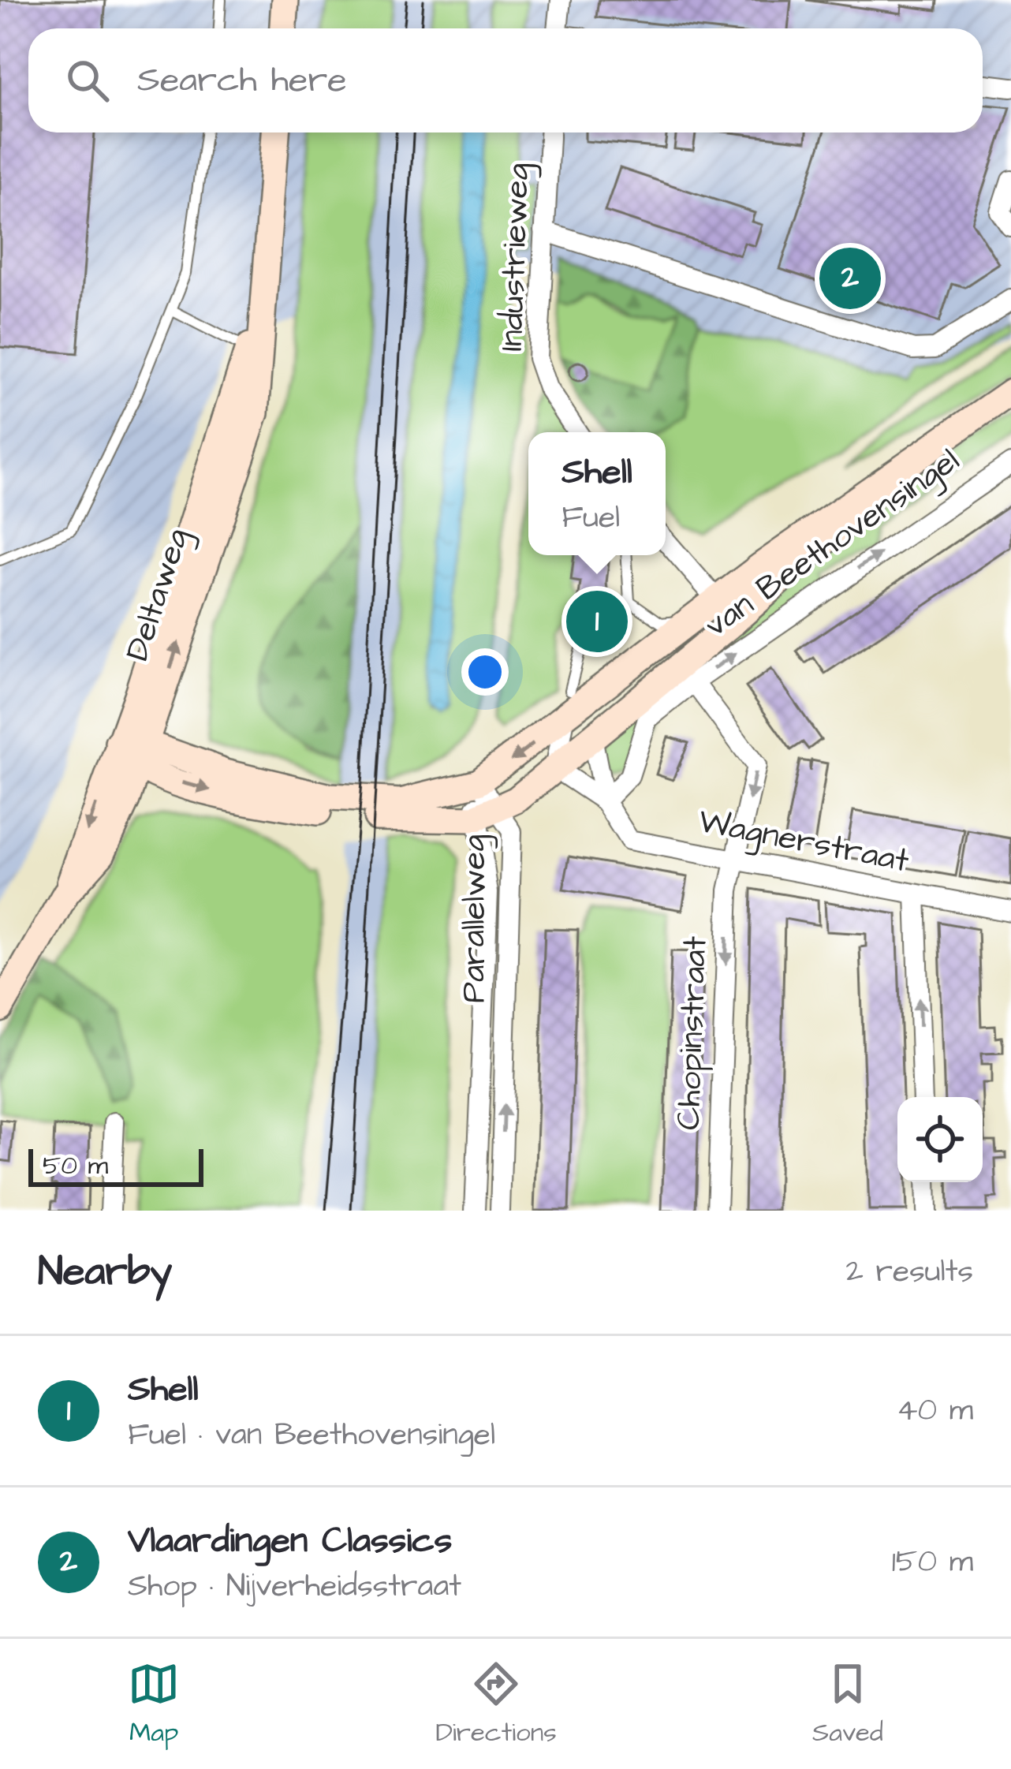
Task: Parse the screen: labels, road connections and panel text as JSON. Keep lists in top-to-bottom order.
{
  "streets": {
    "street": [
      "Industrieweg",
      "van Beethovensingel",
      "Deltaweg",
      "Wagnerstraat",
      "Parallelweg",
      "Chopinstraat"
    ]
  },
  "crossings": [
    ["van Beethovensingel", "Deltaweg"],
    ["van Beethovensingel", "Wagnerstraat"],
    ["van Beethovensingel", "Parallelweg"],
    ["van Beethovensingel", "Chopinstraat"],
    ["Wagnerstraat", "Chopinstraat"]
  ],
  "one_way": ["Chopinstraat"],
  "scale_bar": "50 m",
  "page": {
    "search": "Search here",
    "pins": ["2", "1"],
    "popup": ["Shell", "Fuel"],
    "scale": "50 m",
    "heading": ["Nearby", "2 results"],
    "list": [
      {
        "mark": "1",
        "name": "Shell",
        "note": "Fuel · van Beethovensingel",
        "value": "40 m"
      },
      {
        "mark": "2",
        "name": "Vlaardingen Classics",
        "note": "Shop · Nijverheidsstraat",
        "value": "150 m"
      }
    ],
    "nav": ["Map", "Directions", "Saved"]
  }
}
